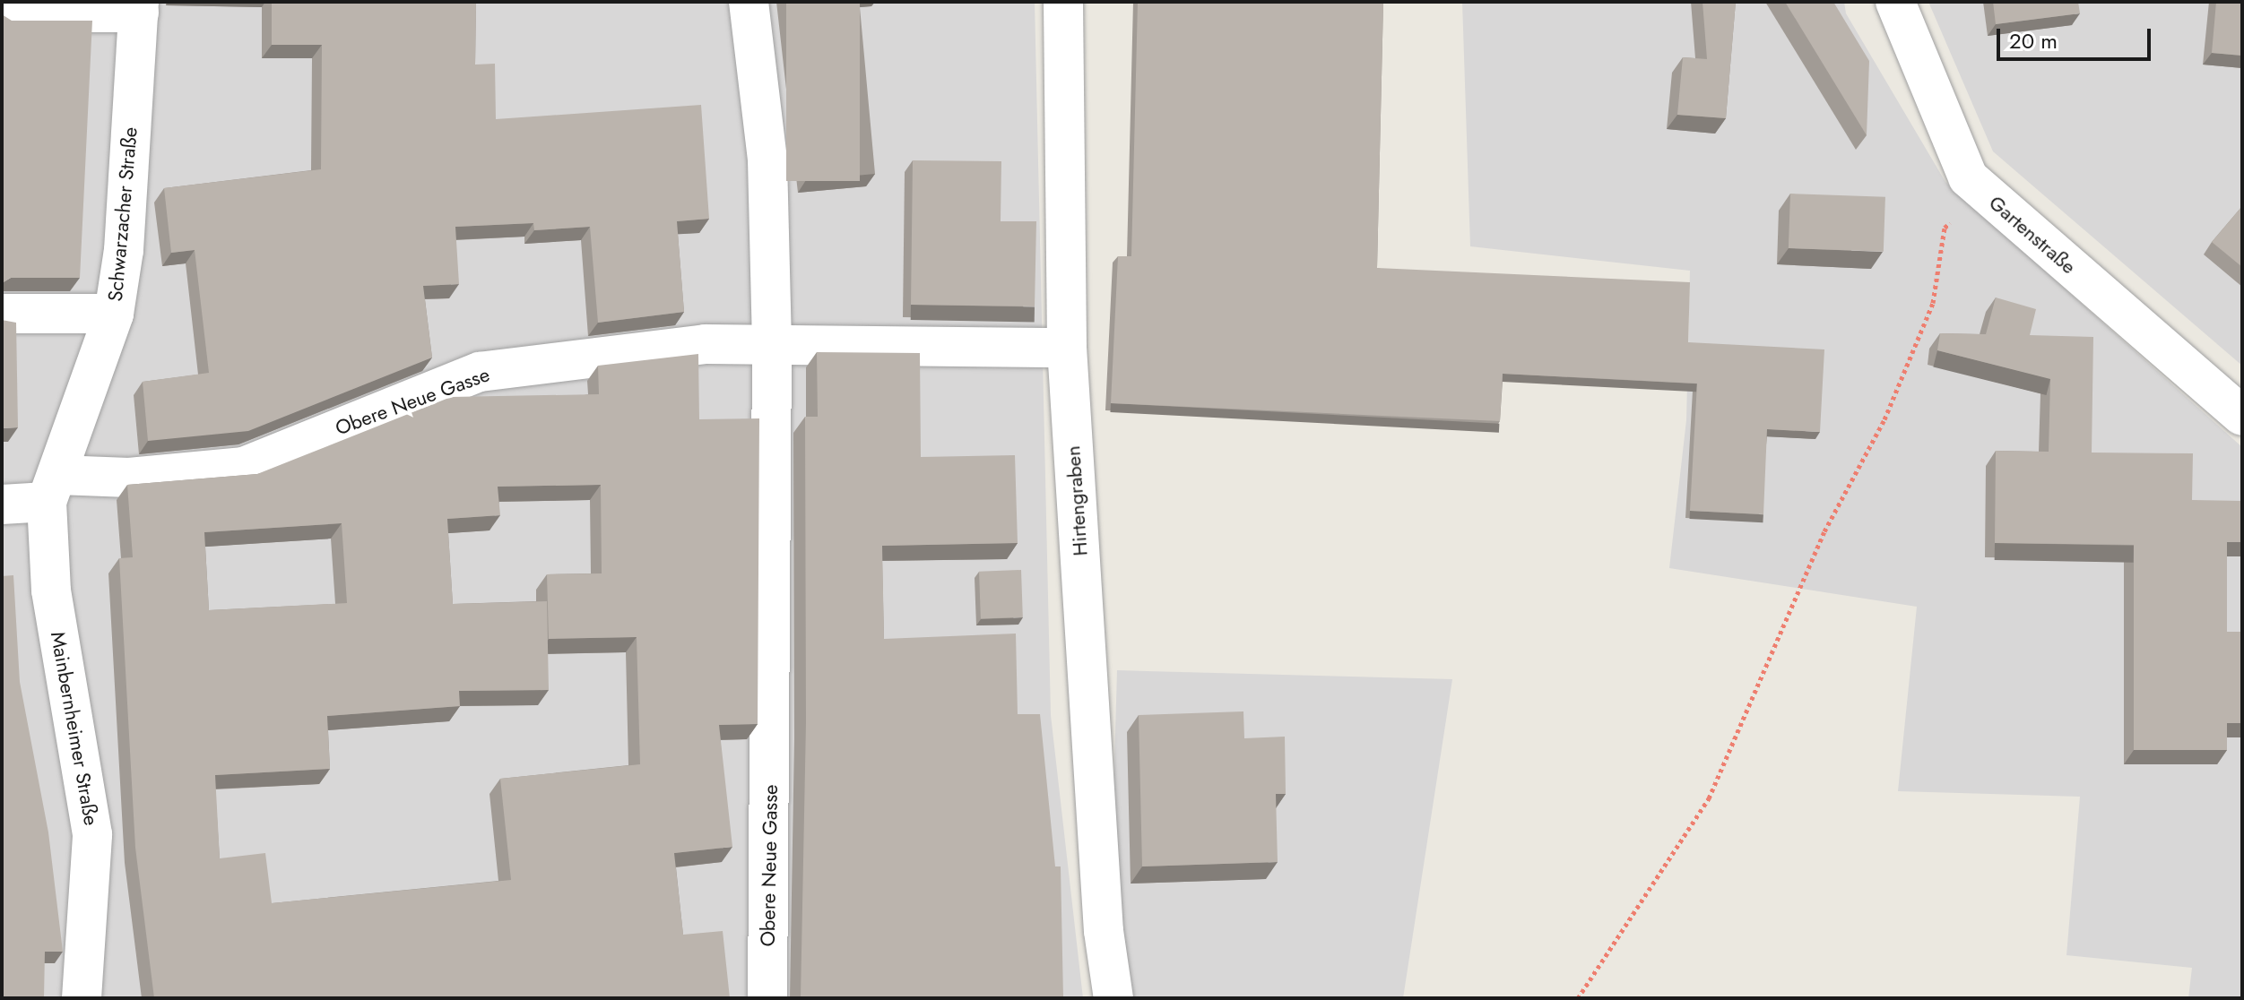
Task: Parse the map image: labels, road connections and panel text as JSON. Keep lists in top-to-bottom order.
{
  "streets": {
    "street": [
      "Schwarzacher Straße",
      "Gartenstraße",
      "Obere Neue Gasse",
      "Hirtengraben",
      "Mainbernheimer Straße"
    ]
  },
  "crossings": [
    ["Schwarzacher Straße", "Obere Neue Gasse"],
    ["Schwarzacher Straße", "Mainbernheimer Straße"],
    ["Obere Neue Gasse", "Hirtengraben"],
    ["Obere Neue Gasse", "Mainbernheimer Straße"]
  ],
  "scale_bar": "20 m"
}
